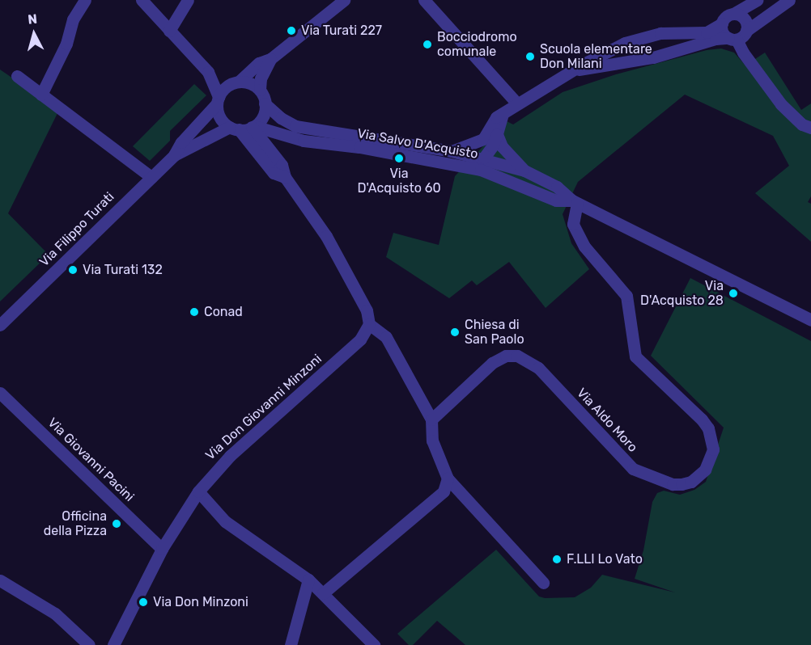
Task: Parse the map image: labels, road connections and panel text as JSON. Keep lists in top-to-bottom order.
{
  "streets": {
    "street": [
      "Via Salvo D'Acquisto",
      "Via Filippo Turati",
      "Via Don Giovanni Minzoni",
      "Via Aldo Moro",
      "Via Giovanni Pacini"
    ]
  },
  "crossings": [
    ["Via Salvo D'Acquisto", "Via Aldo Moro"],
    ["Via Don Giovanni Minzoni", "Via Giovanni Pacini"]
  ],
  "places": [
    "Via Turati 227",
    "Bocciodromo comunale",
    "Scuola elementare Don Milani",
    "Via D'Acquisto 60",
    "Via Turati 132",
    "Via D'Acquisto 28",
    "Conad",
    "Chiesa di San Paolo",
    "Officina della Pizza",
    "F.LLI Lo Vato",
    "Via Don Minzoni"
  ],
  "north": "top"
}
